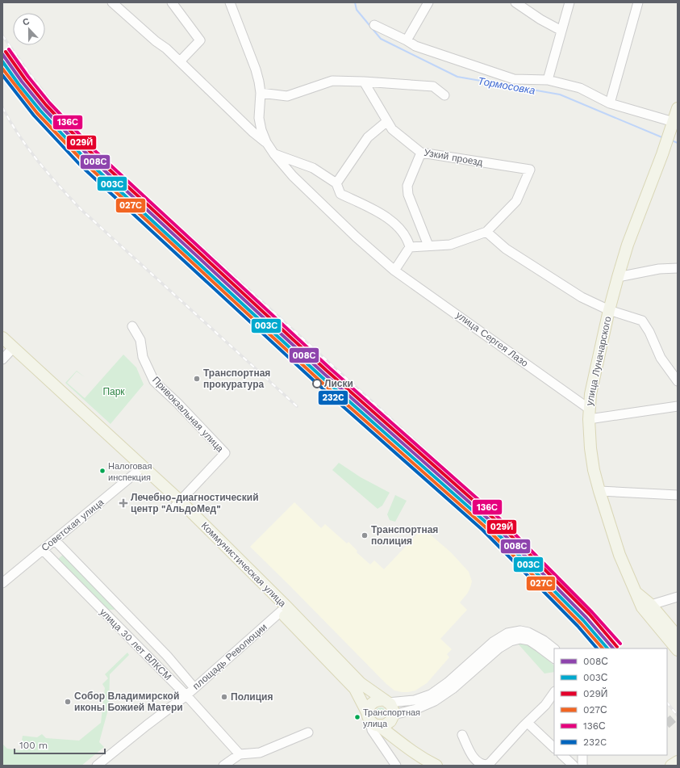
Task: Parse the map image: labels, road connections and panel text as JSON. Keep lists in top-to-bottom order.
{
  "streets": {
    "main road": ["улица Луначарского", "Коммунистическая улица"],
    "street": [
      "Узкий проезд",
      "улица Сергея Лазо",
      "Привокзальная улица",
      "Советская улица",
      "улица 30 лет ВЛКСМ",
      "площадь Революции"
    ]
  },
  "crossings": [
    ["улица Сергея Лазо", "улица Луначарского"],
    ["Привокзальная улица", "Коммунистическая улица"],
    ["Советская улица", "Коммунистическая улица"],
    ["Советская улица", "улица 30 лет ВЛКСМ"],
    ["Коммунистическая улица", "площадь Революции"],
    ["улица 30 лет ВЛКСМ", "площадь Революции"]
  ],
  "water": ["Тормосовка"],
  "parks": ["Парк"],
  "places": {
    "other": [
      "Транспортная прокуратура",
      "Лиски",
      "Налоговая инспекция",
      "Транспортная полиция",
      "Полиция",
      "Собор Владимирской иконы Божией Матери",
      "Транспортная улица"
    ],
    "health": ["Лечебно-диагностический центр \"АльдоМед\""]
  },
  "lines": [
    "transit line 136С",
    "transit line 029Й",
    "transit line 008С",
    "transit line 003С",
    "transit line 027С",
    "transit line 232C"
  ],
  "legend": [
    "008С",
    "003С",
    "029Й",
    "027С",
    "136С",
    "232C"
  ],
  "scale_bar": "100 m",
  "north": "top"
}
